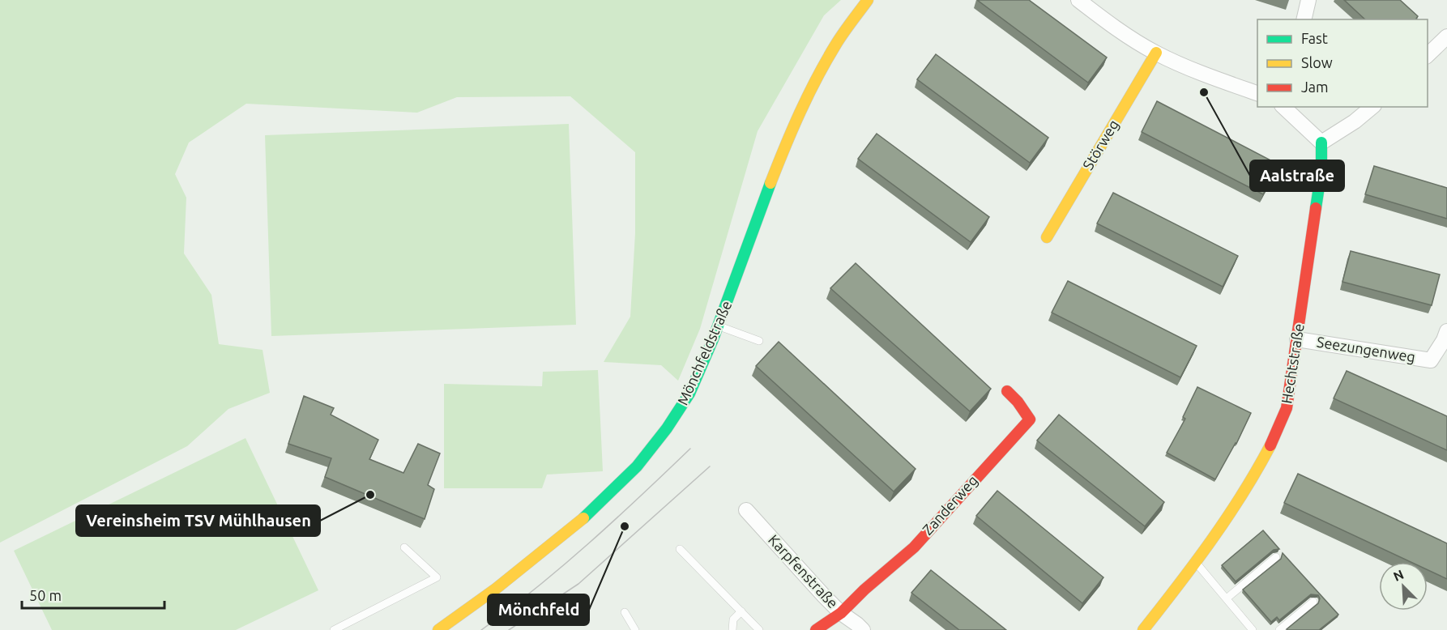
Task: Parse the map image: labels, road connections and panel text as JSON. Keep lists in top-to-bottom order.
{
  "streets": {
    "street": [
      "Störweg",
      "Seezungenweg",
      "Mönchfeldstraße",
      "Hechtstraße",
      "Zanderweg",
      "Karpfenstraße"
    ]
  },
  "crossings": [
    ["Seezungenweg", "Hechtstraße"],
    ["Zanderweg", "Karpfenstraße"]
  ],
  "places": ["Aalstraße", "Vereinsheim TSV Mühlhausen", "Mönchfeld"],
  "legend": ["Fast", "Slow", "Jam"],
  "scale_bar": "50 m",
  "north": "top left"
}
